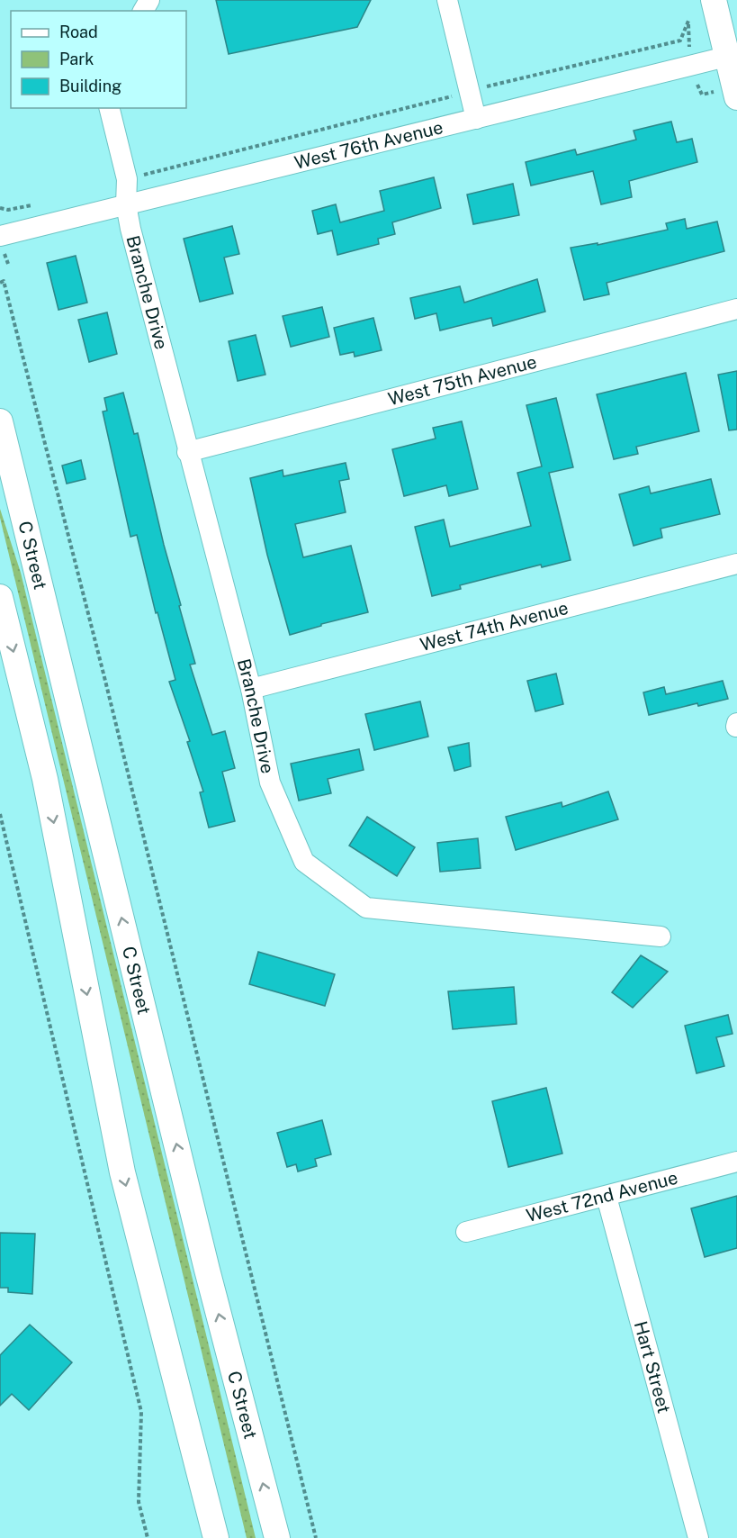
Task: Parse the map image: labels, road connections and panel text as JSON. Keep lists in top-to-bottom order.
{
  "streets": {
    "main road": ["C Street"],
    "street": [
      "West 76th Avenue",
      "Branche Drive",
      "West 75th Avenue",
      "West 74th Avenue",
      "West 72nd Avenue",
      "Hart Street"
    ]
  },
  "crossings": [
    ["West 76th Avenue", "Branche Drive"],
    ["Branche Drive", "West 75th Avenue"],
    ["Branche Drive", "West 74th Avenue"],
    ["West 72nd Avenue", "Hart Street"]
  ],
  "legend": ["Road", "Park", "Building"]
}
